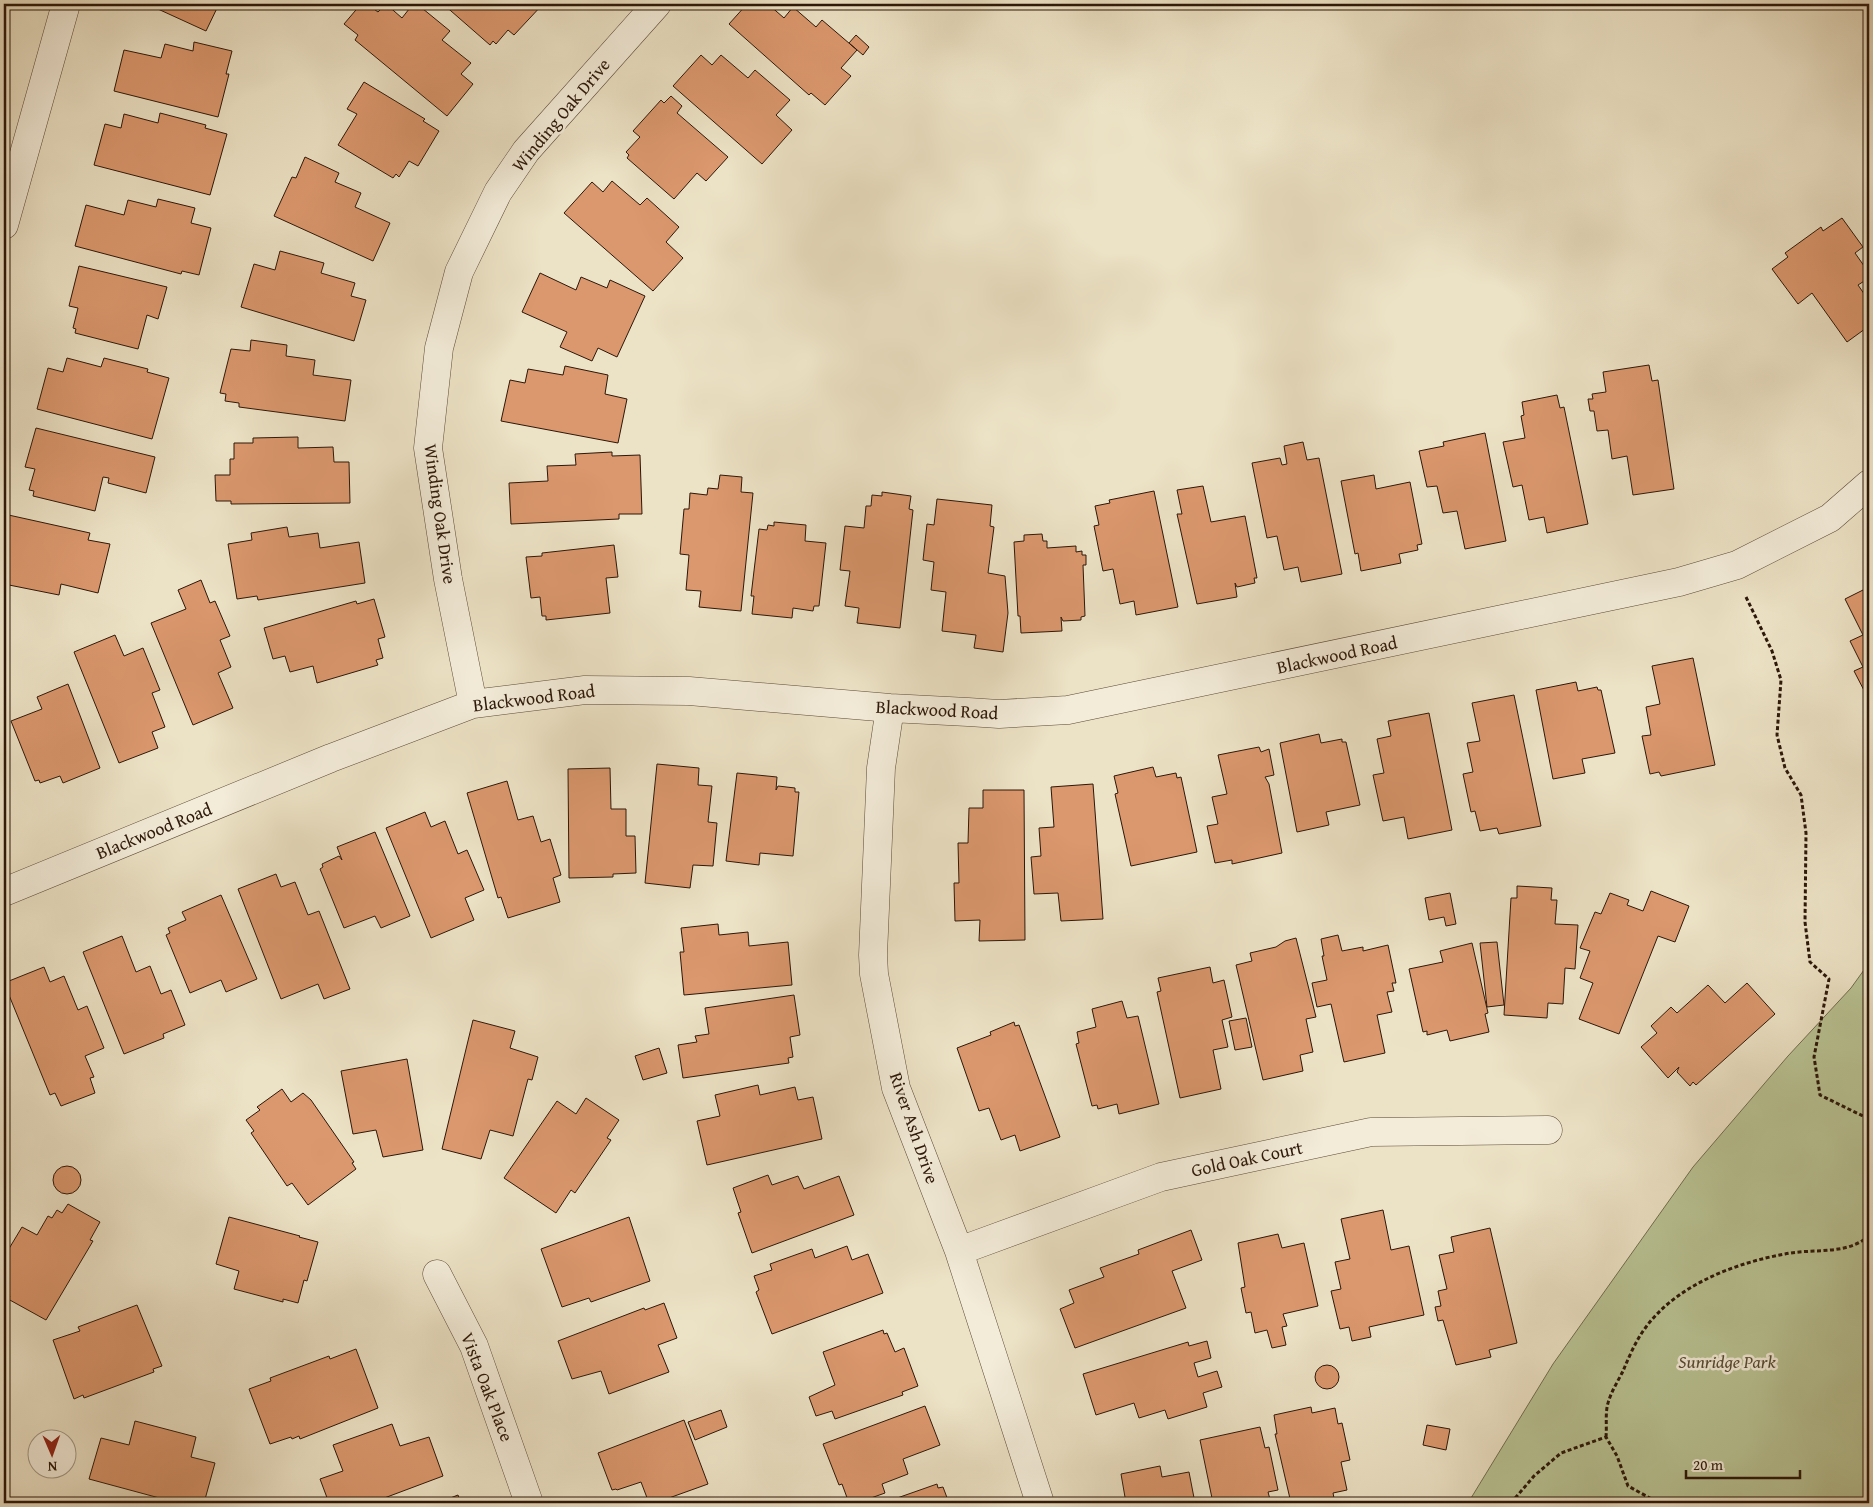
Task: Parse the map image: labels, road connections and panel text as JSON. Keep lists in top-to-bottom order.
{
  "streets": {
    "street": [
      "Winding Oak Drive",
      "Blackwood Road",
      "River Ash Drive",
      "Gold Oak Court",
      "Vista Oak Place"
    ]
  },
  "crossings": [
    ["Winding Oak Drive", "Blackwood Road"],
    ["Blackwood Road", "River Ash Drive"],
    ["River Ash Drive", "Gold Oak Court"]
  ],
  "parks": ["Sunridge Park"],
  "scale_bar": "20 m",
  "north": "bottom"
}
